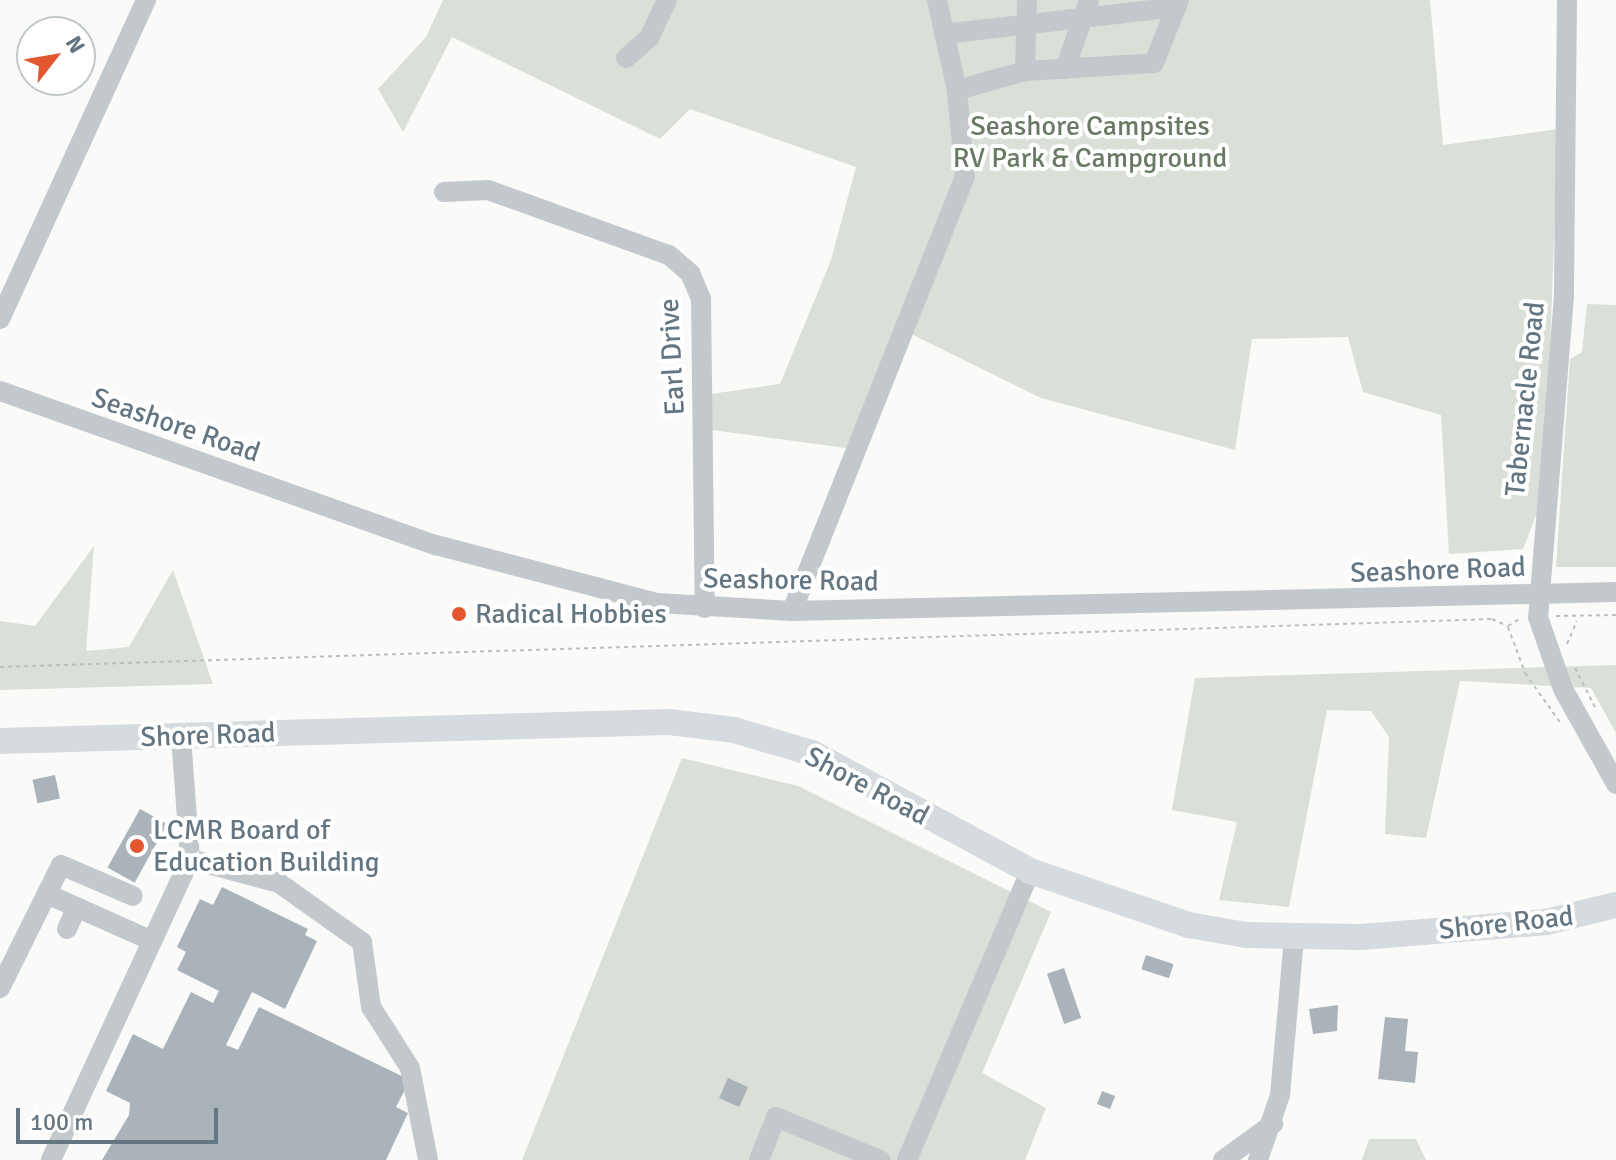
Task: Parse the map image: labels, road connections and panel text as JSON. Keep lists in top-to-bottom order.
{
  "streets": {
    "main road": ["Shore Road"],
    "street": ["Earl Drive", "Tabernacle Road", "Seashore Road"]
  },
  "crossings": [
    ["Earl Drive", "Seashore Road"],
    ["Tabernacle Road", "Seashore Road"]
  ],
  "parks": ["Seashore Campsites RV Park & Campground"],
  "places": ["Radical Hobbies", "LCMR Board of Education Building"],
  "scale_bar": "100 m",
  "north": "top right"
}
